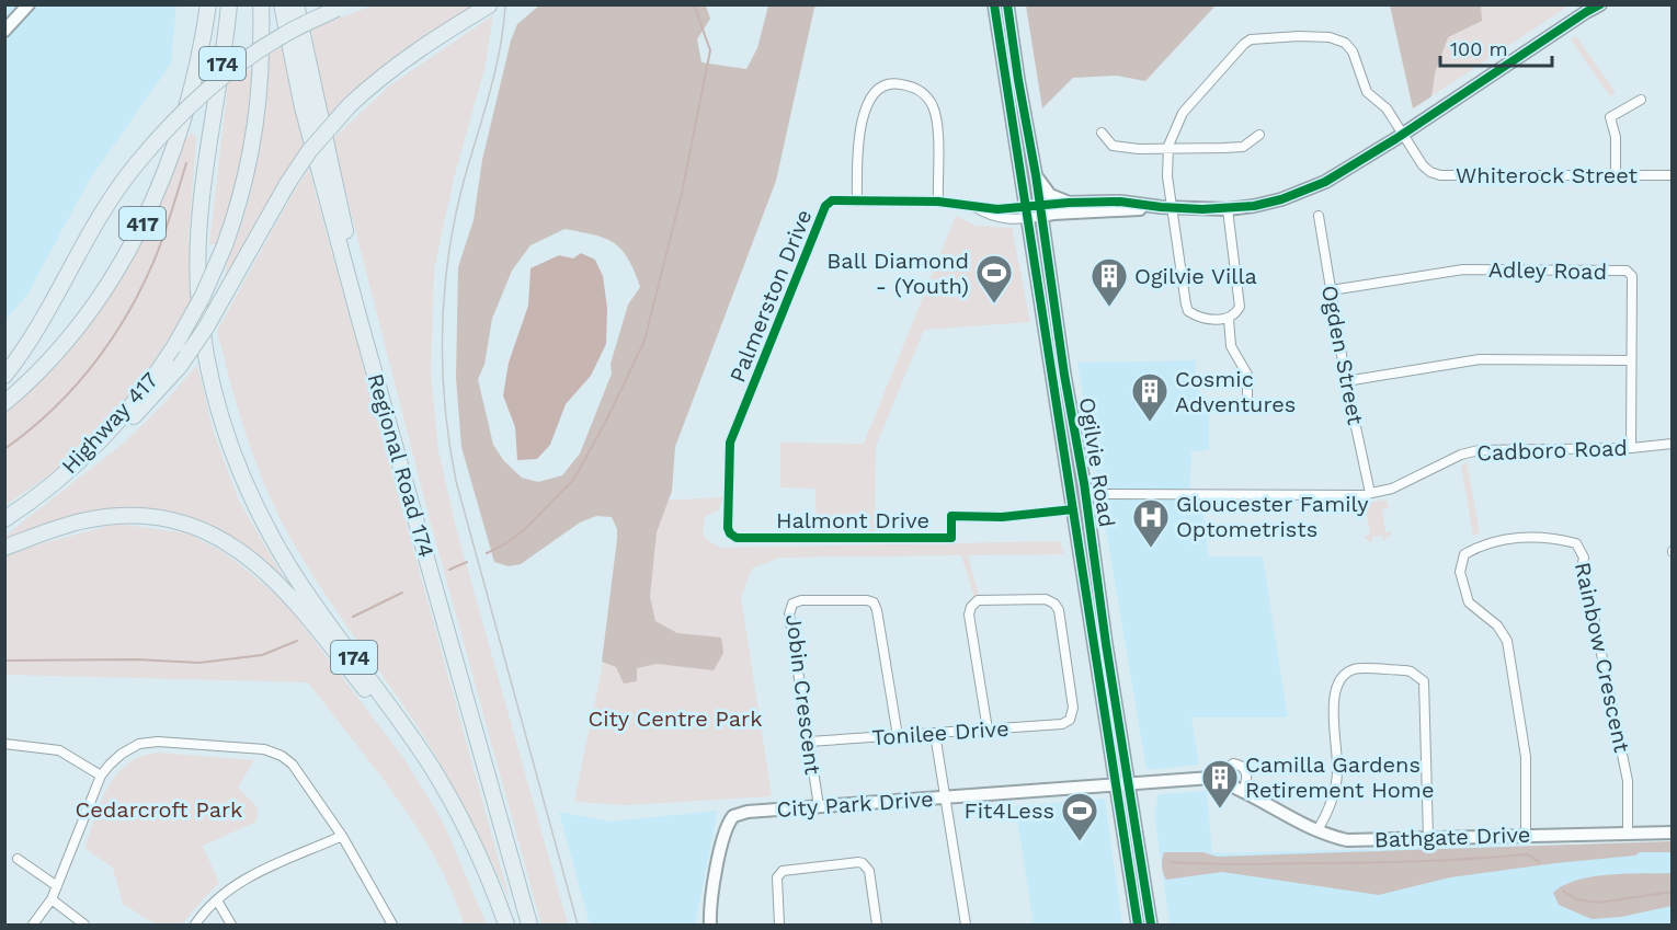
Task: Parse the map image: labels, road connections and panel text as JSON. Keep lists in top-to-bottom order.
{
  "streets": {
    "highway": [
      "174",
      "417",
      "Highway 417",
      "Regional Road 174"
    ],
    "main road": ["Ogilvie Road", "City Park Drive", "Bathgate Drive"],
    "street": [
      "Whiterock Street",
      "Adley Road",
      "Palmerston Drive",
      "Ogden Street",
      "Cadboro Road",
      "Halmont Drive",
      "Rainbow Crescent",
      "Jobin Crescent",
      "Tonilee Drive"
    ]
  },
  "crossings": [
    ["Adley Road", "Ogden Street"],
    ["Adley Road", "Cadboro Road"],
    ["Palmerston Drive", "Ogilvie Road"],
    ["Palmerston Drive", "Halmont Drive"],
    ["Ogden Street", "Cadboro Road"],
    ["Cadboro Road", "Ogilvie Road"],
    ["Ogilvie Road", "Halmont Drive"],
    ["Ogilvie Road", "City Park Drive"],
    ["Ogilvie Road", "Bathgate Drive"],
    ["Rainbow Crescent", "Bathgate Drive"],
    ["Jobin Crescent", "Tonilee Drive"],
    ["Jobin Crescent", "City Park Drive"],
    ["City Park Drive", "Bathgate Drive"]
  ],
  "parks": ["City Centre Park", "Cedarcroft Park"],
  "places": {
    "sports": ["Ball Diamond - (Youth)", "Fit4Less"],
    "building": ["Ogilvie Villa", "Cosmic Adventures", "Camilla Gardens Retirement Home"],
    "hospital": ["Gloucester Family Optometrists"]
  },
  "scale_bar": "100 m"
}
